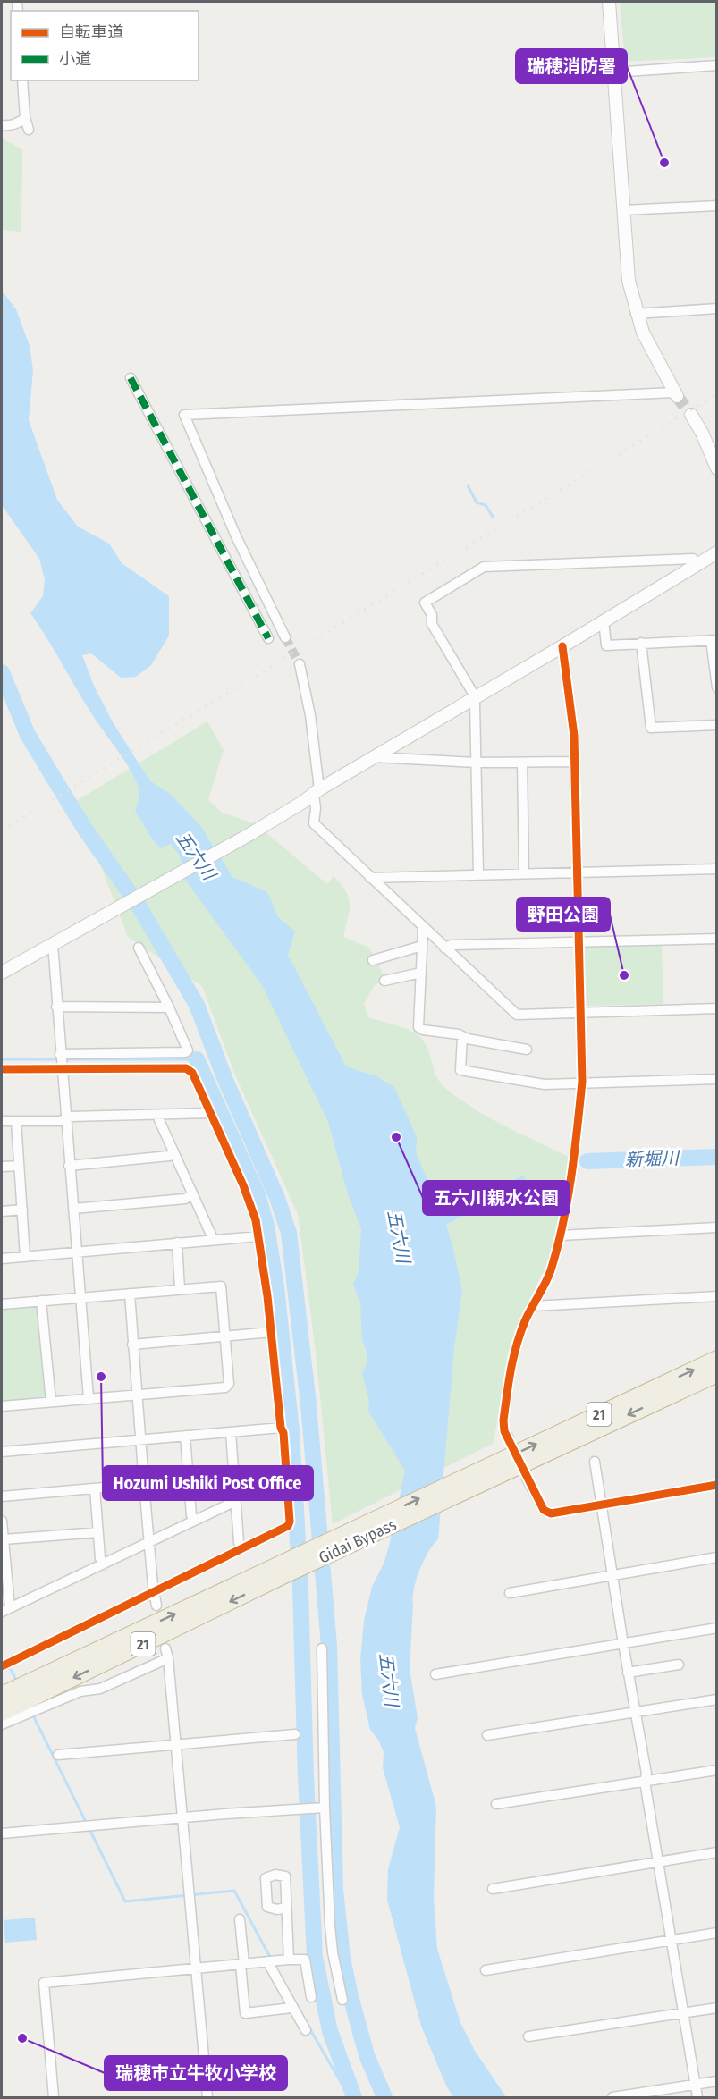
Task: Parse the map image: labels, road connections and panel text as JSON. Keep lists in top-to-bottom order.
{
  "streets": {
    "highway": ["21", "Gidai Bypass"]
  },
  "water": ["五六川", "新堀川"],
  "places": [
    "瑞穂消防署",
    "野田公園",
    "五六川親水公園",
    "Hozumi Ushiki Post Office",
    "瑞穂市立牛牧小学校"
  ],
  "legend": ["自転車道", "小道"]
}
